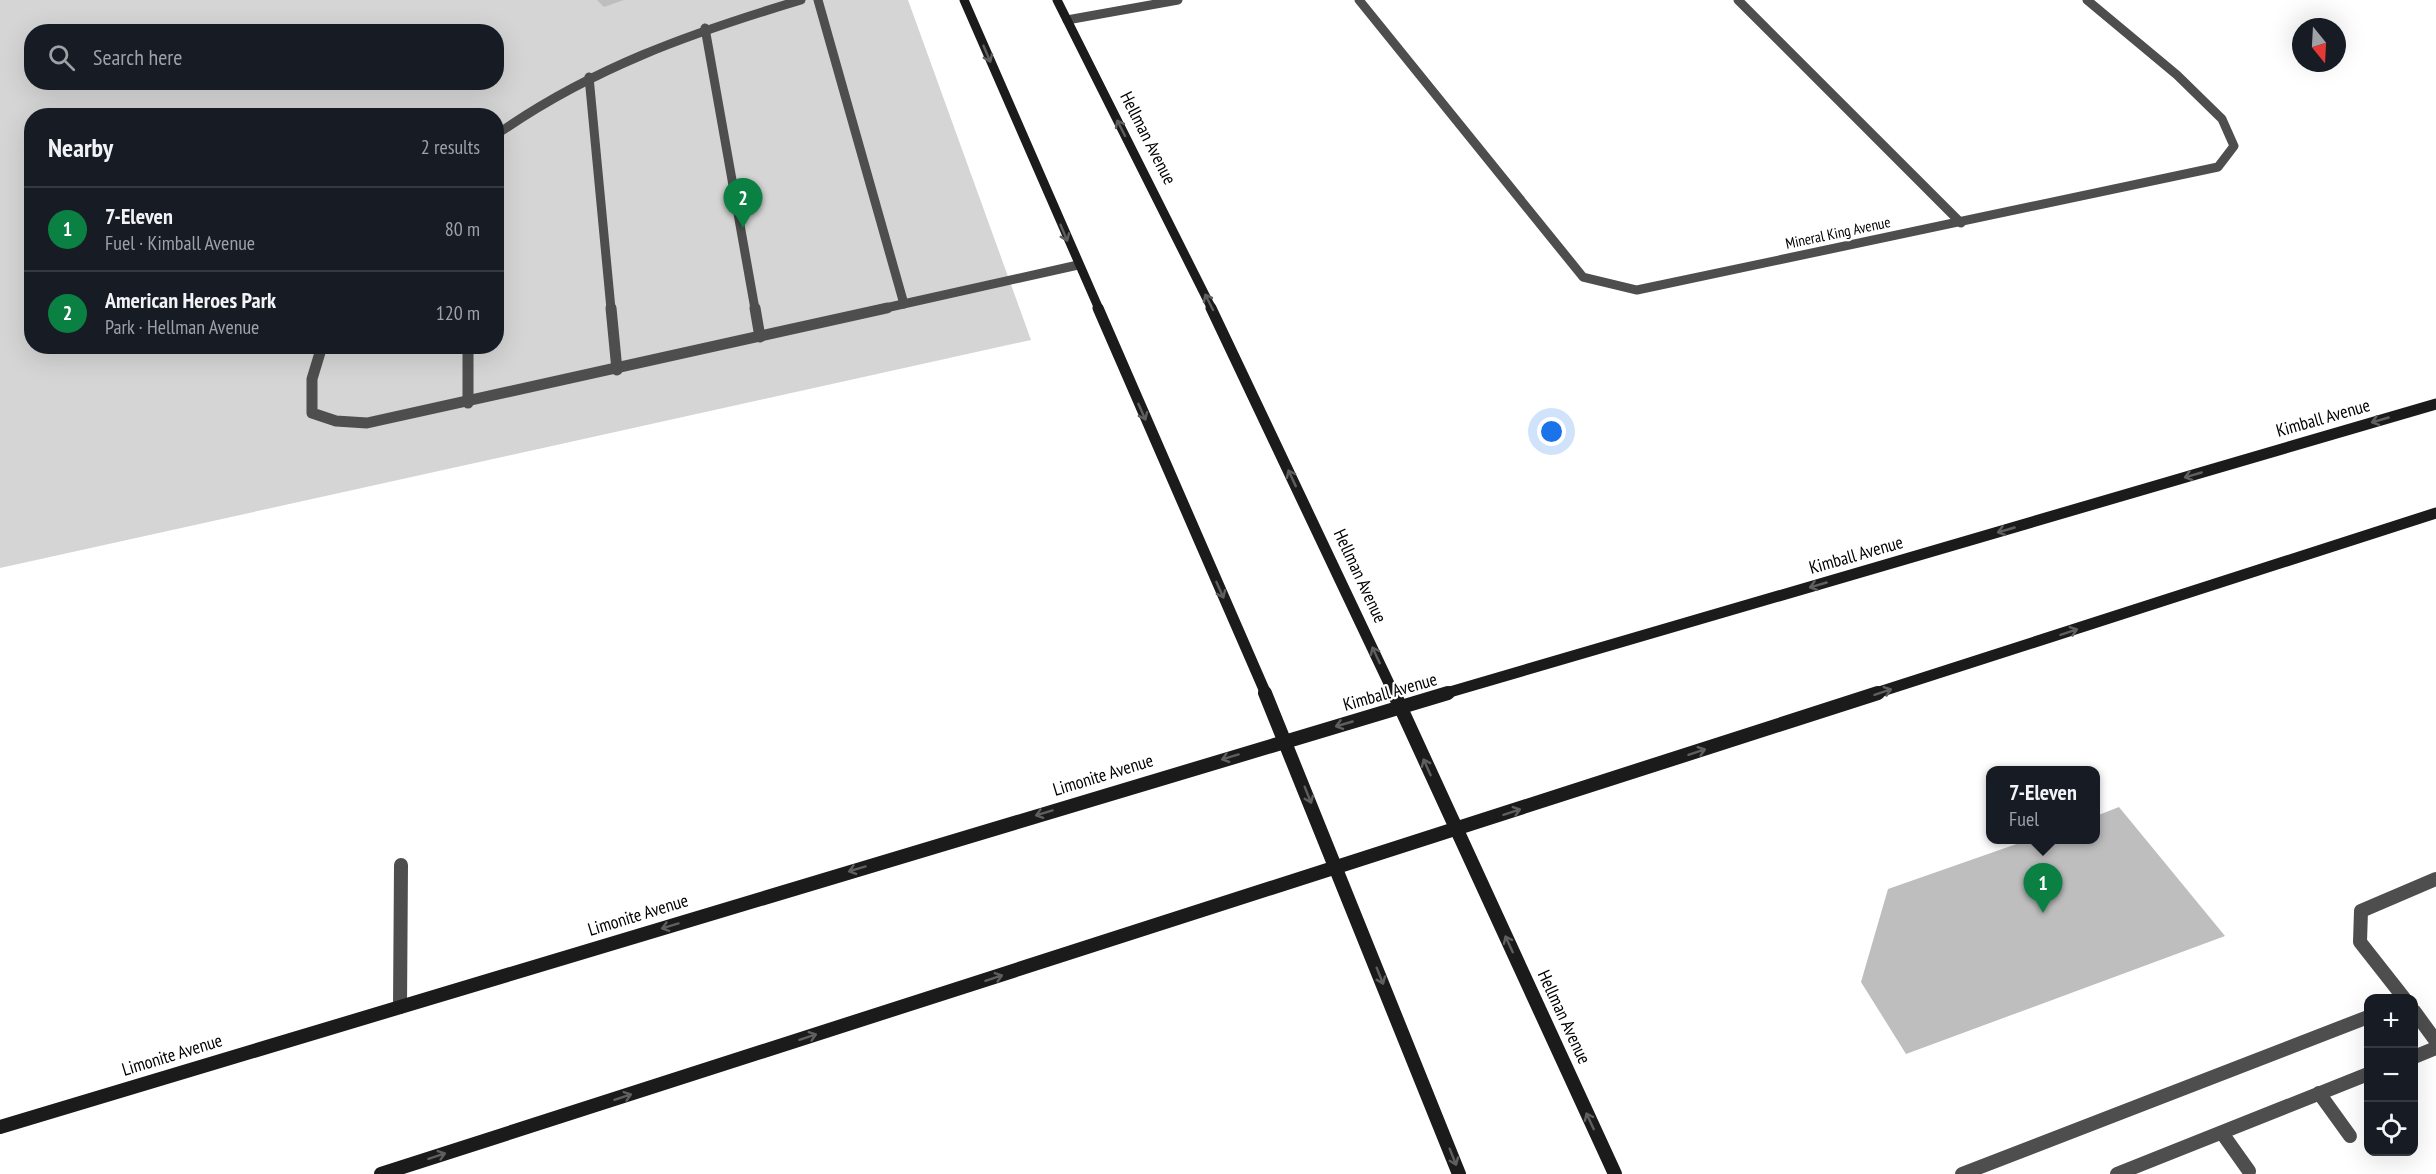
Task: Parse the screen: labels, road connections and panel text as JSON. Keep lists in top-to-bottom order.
{
  "streets": {
    "main road": ["Hellman Avenue", "Kimball Avenue", "Limonite Avenue"],
    "street": ["Mineral King Avenue"]
  },
  "crossings": [
    ["Hellman Avenue", "Kimball Avenue"],
    ["Kimball Avenue", "Limonite Avenue"]
  ],
  "one_way": ["Kimball Avenue", "Limonite Avenue"],
  "north": "bottom",
  "page": {
    "search": "Search here",
    "heading": ["Nearby", "2 results"],
    "pins": ["2", "1"],
    "list": [
      {
        "mark": "1",
        "name": "7-Eleven",
        "note": "Fuel · Kimball Avenue",
        "value": "80 m"
      },
      {
        "mark": "2",
        "name": "American Heroes Park",
        "note": "Park · Hellman Avenue",
        "value": "120 m"
      }
    ],
    "popup": ["7-Eleven", "Fuel"],
    "map_buttons": ["+", "−"]
  }
}
